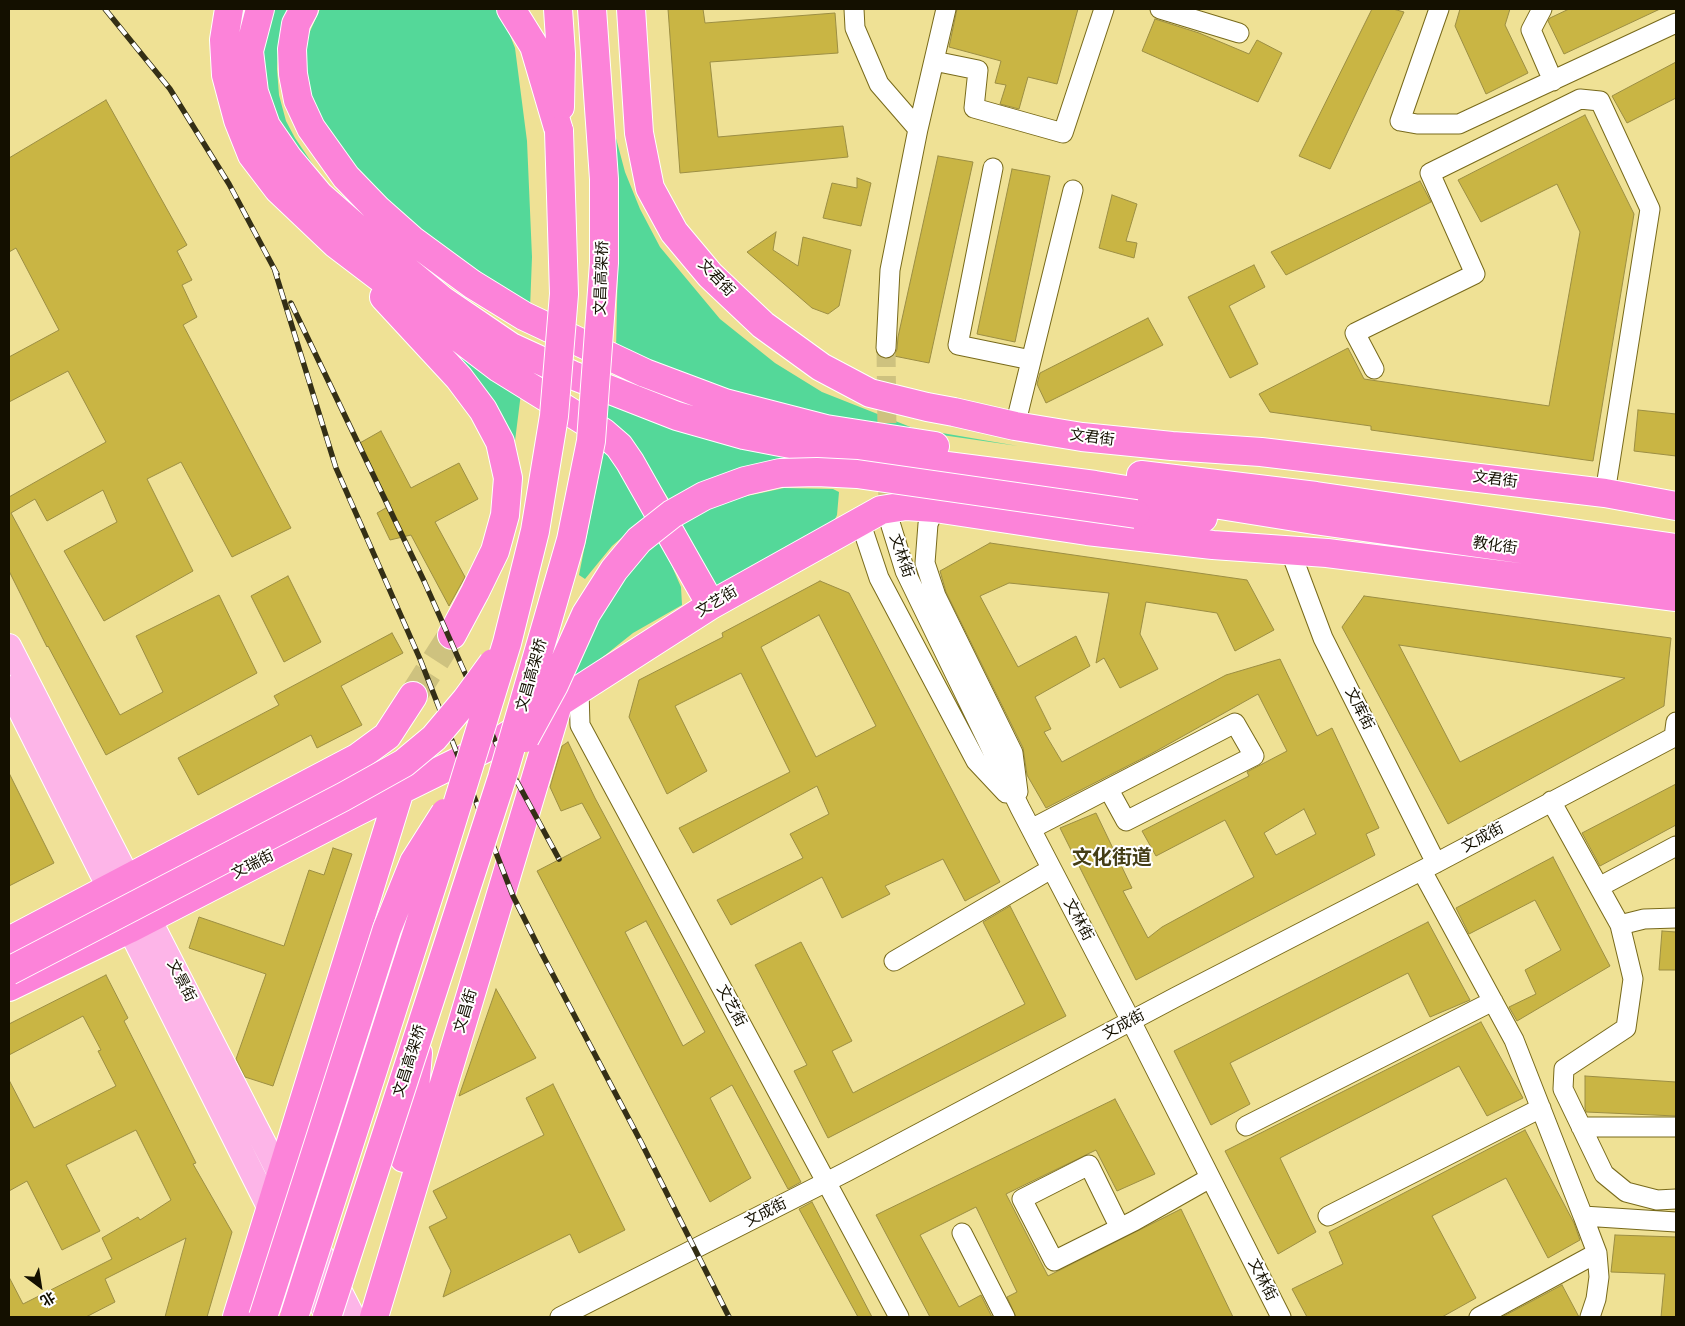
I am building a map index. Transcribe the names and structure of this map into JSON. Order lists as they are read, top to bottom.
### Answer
{
  "streets": {
    "highway": [
      "文昌高架桥",
      "文君街",
      "教化街",
      "文艺街",
      "文瑞街",
      "文昌街"
    ],
    "main road": ["文景街"],
    "street": ["文林街", "文库街", "文成街"]
  },
  "crossings": [
    ["文昌高架桥", "文景街"],
    ["文林街", "文成街"],
    ["文艺街", "文成街"],
    ["文艺街", "文瑞街"],
    ["文艺街", "文昌街"],
    ["文库街", "文成街"],
    ["文瑞街", "文景街"]
  ],
  "districts": ["文化街道"],
  "north": "bottom right"
}
